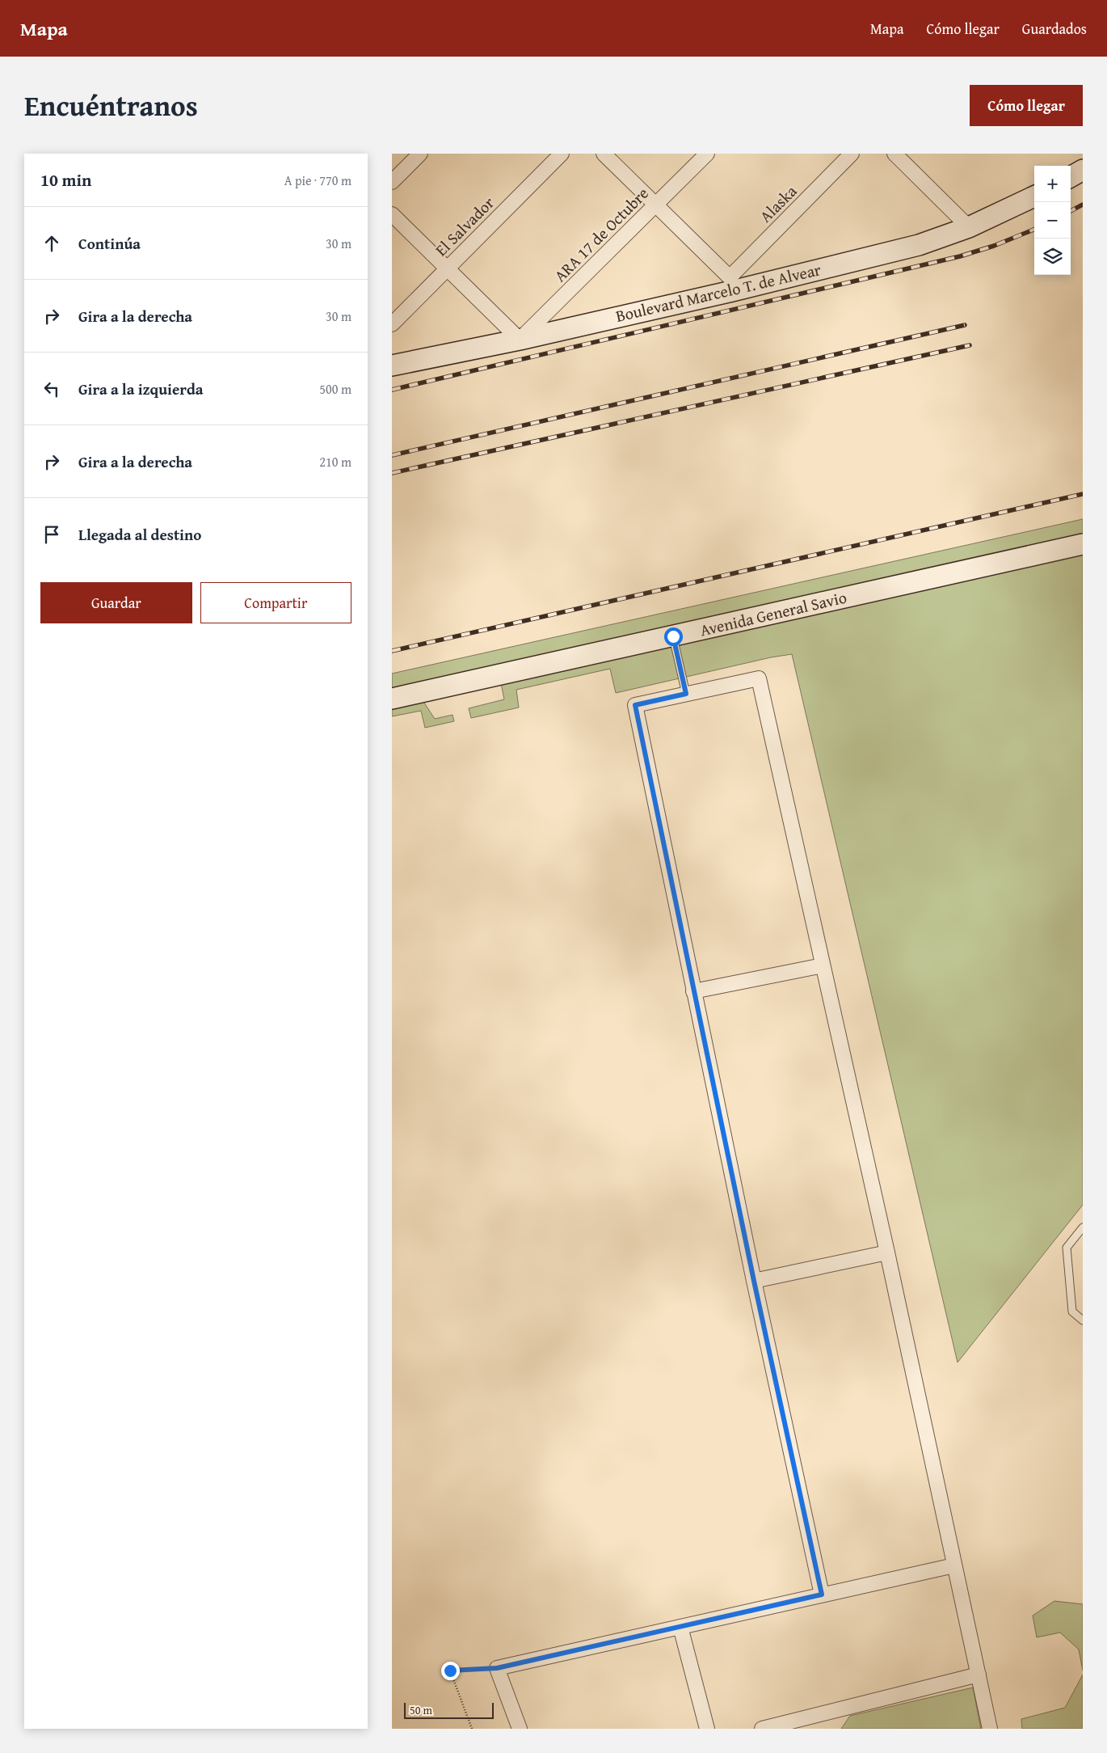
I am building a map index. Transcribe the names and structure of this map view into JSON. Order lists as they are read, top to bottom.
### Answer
{
  "streets": {
    "main road": ["Boulevard Marcelo T. de Alvear", "Avenida General Savio"],
    "street": ["Alaska", "El Salvador", "ARA 17 de Octubre"]
  },
  "crossings": [
    ["Alaska", "Boulevard Marcelo T. de Alvear"],
    ["ARA 17 de Octubre", "Boulevard Marcelo T. de Alvear"]
  ],
  "scale_bar": "50 m",
  "page": {
    "header": "Mapa",
    "nav": ["Mapa", "Cómo llegar", "Guardados"],
    "title": "Encuéntranos",
    "buttons": [
      "Cómo llegar",
      ["Guardar", "Compartir"]
    ],
    "heading": ["10 min", "A pie · 770 m"],
    "map_buttons": ["+", "−"],
    "list": [
      ["Continúa", "30 m"],
      ["Gira a la derecha", "30 m"],
      ["Gira a la izquierda", "500 m"],
      ["Gira a la derecha", "210 m"],
      "Llegada al destino"
    ],
    "scale": "50 m"
  }
}
